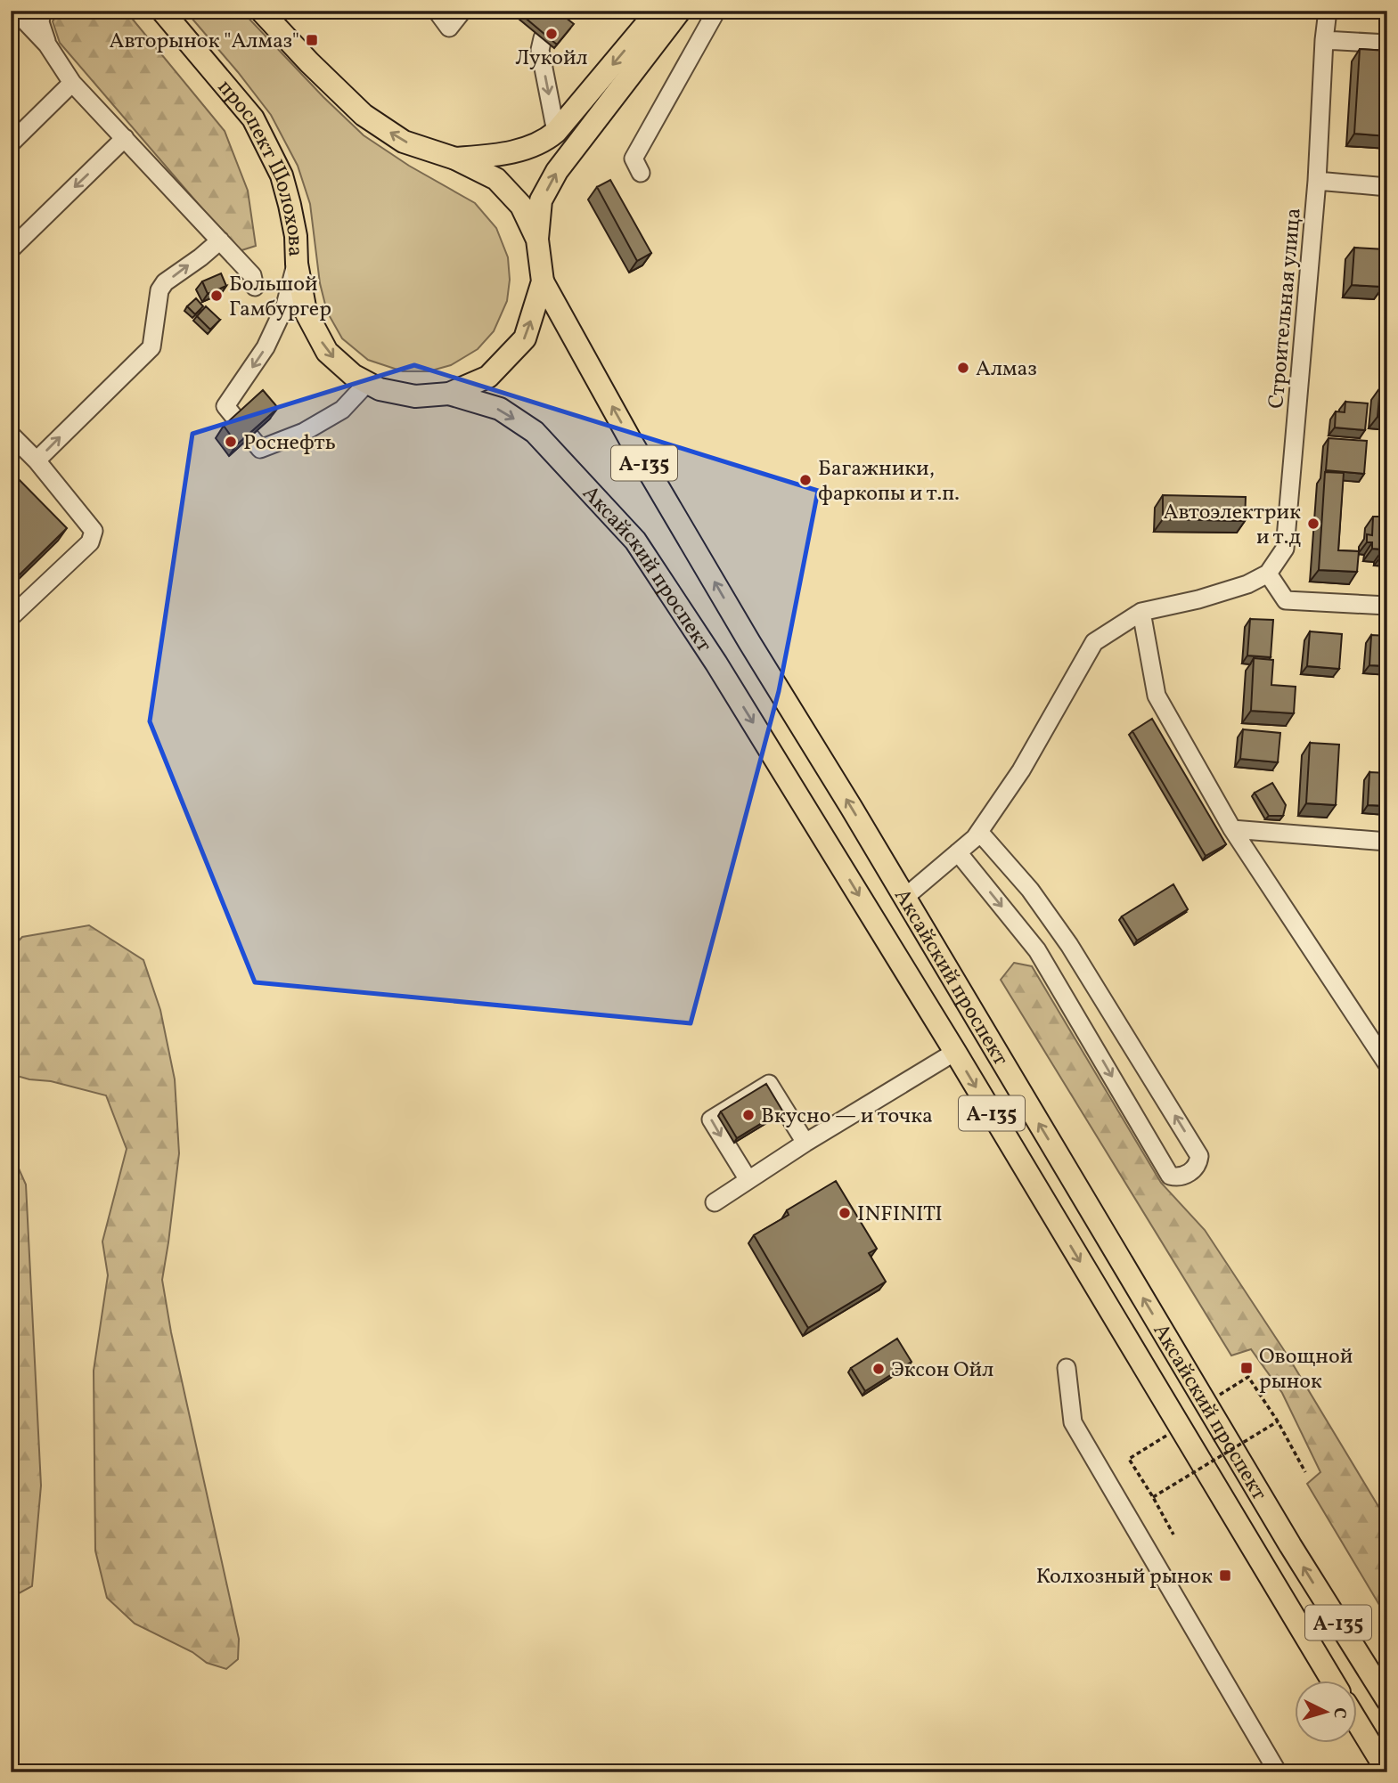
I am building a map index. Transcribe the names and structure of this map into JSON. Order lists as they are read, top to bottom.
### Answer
{
  "streets": {
    "main road": ["проспект Шолохова", "А-135", "Аксайский проспект"],
    "street": ["Строительная улица"]
  },
  "crossings": [
    ["проспект Шолохова", "Аксайский проспект"]
  ],
  "places": {
    "other": [
      "Лукойл",
      "Большой Гамбургер",
      "Алмаз",
      "Роснефть",
      "Багажники, фаркопы и т.п.",
      "Автоэлектрик и т.д",
      "Вкусно — и точка",
      "INFINITI",
      "Эксон Ойл"
    ],
    "transit": ["Авторынок \"Алмаз\"", "Овощной рынок", "Колхозный рынок"]
  },
  "north": "right"
}
